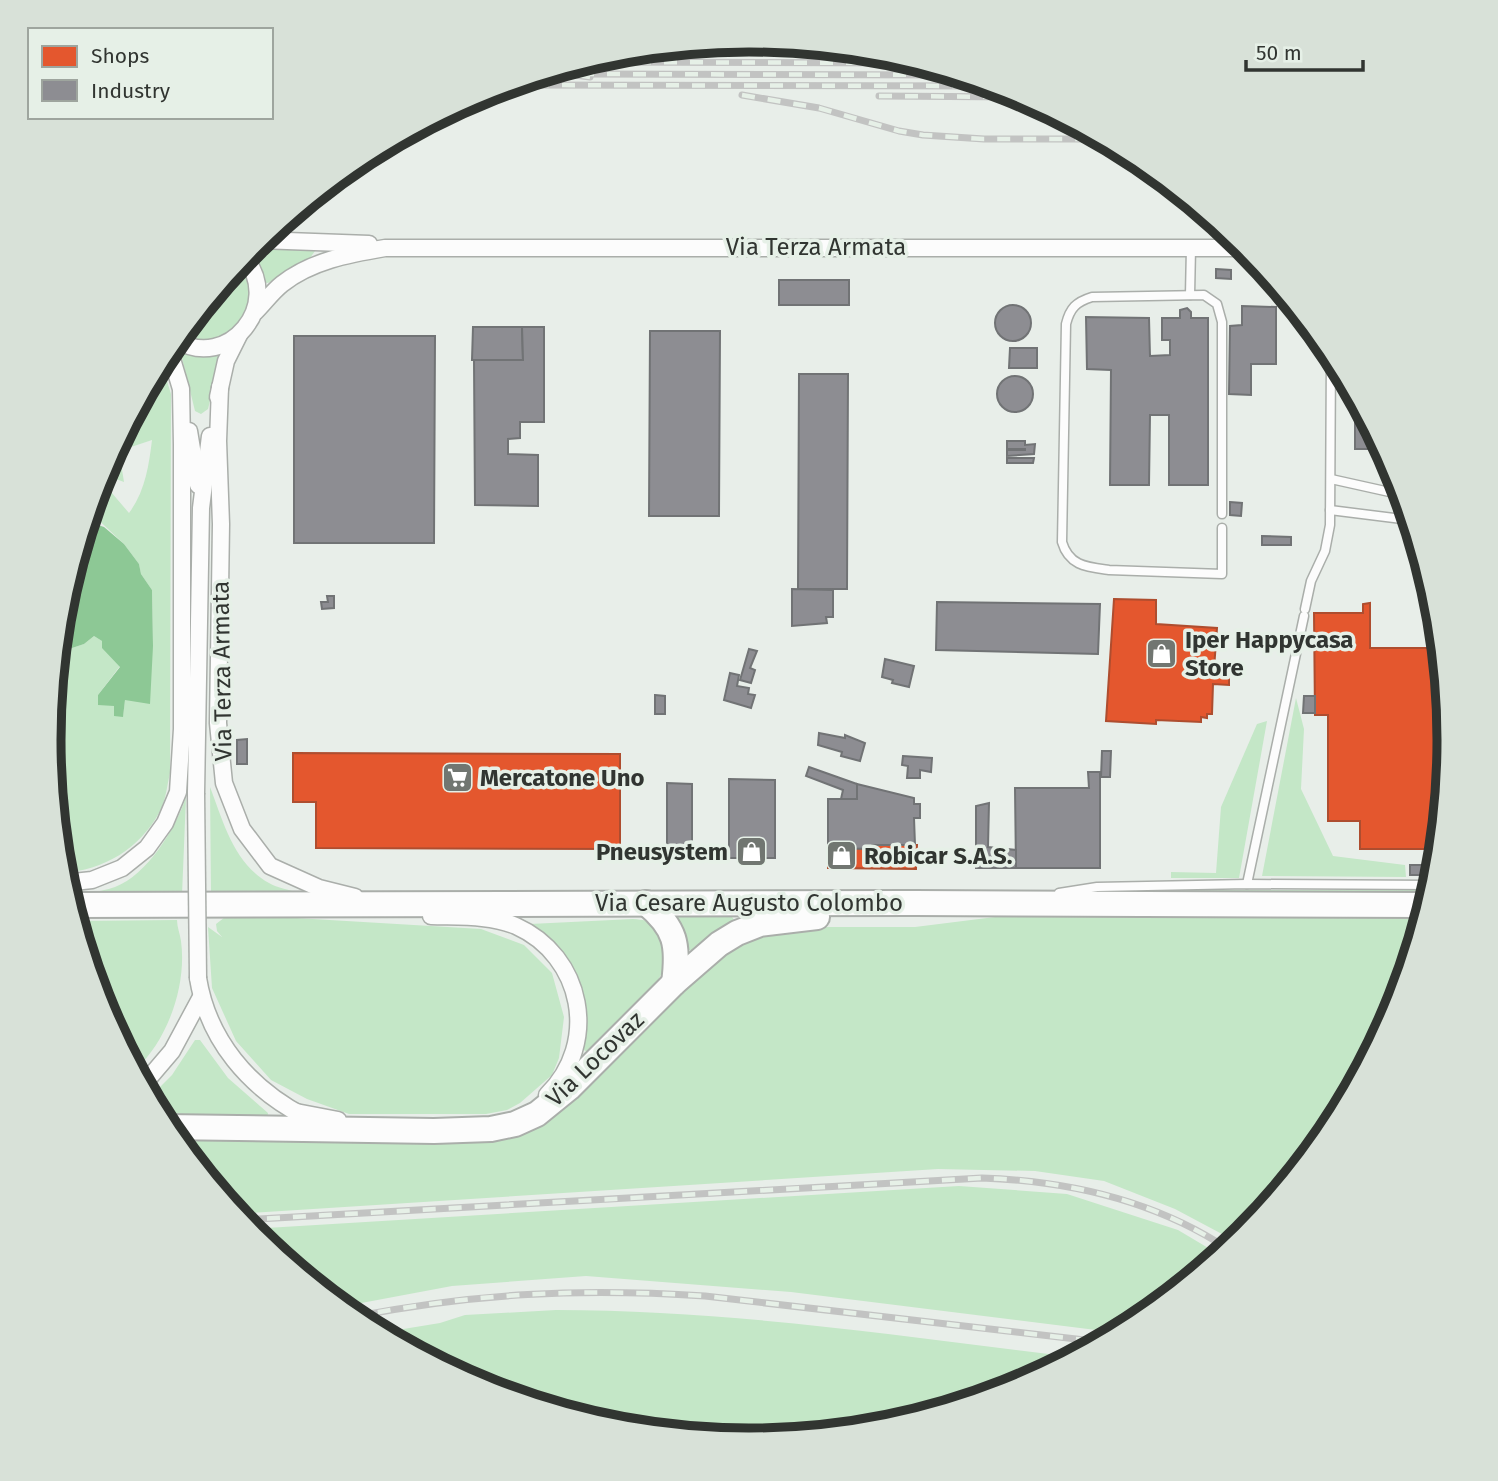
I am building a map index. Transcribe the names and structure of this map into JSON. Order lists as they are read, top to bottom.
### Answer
{
  "streets": {
    "main road": ["Via Cesare Augusto Colombo", "Via Locovaz"],
    "street": ["Via Terza Armata"]
  },
  "crossings": [
    ["Via Terza Armata", "Via Cesare Augusto Colombo"],
    ["Via Terza Armata", "Via Locovaz"],
    ["Via Cesare Augusto Colombo", "Via Locovaz"]
  ],
  "places": {
    "shop": ["Iper Happycasa Store", "Pneusystem", "Robicar S.A.S."],
    "supermarket": ["Mercatone Uno"]
  },
  "legend": ["Shops", "Industry"],
  "scale_bar": "50 m"
}
